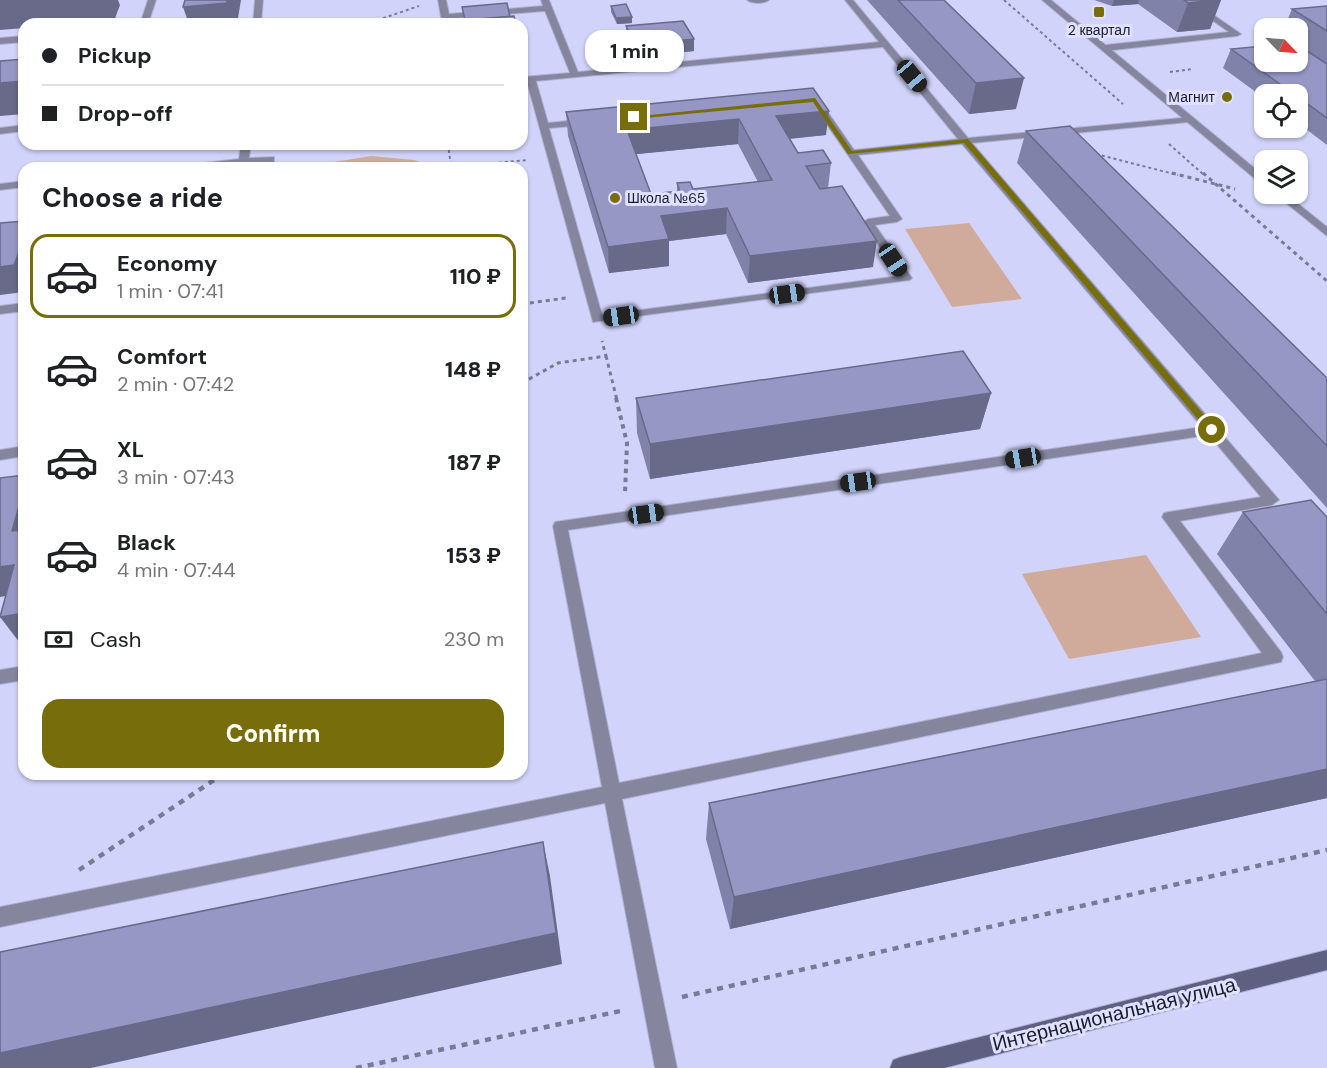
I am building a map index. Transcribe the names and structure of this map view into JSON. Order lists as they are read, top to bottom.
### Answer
{
  "streets": {
    "main road": ["Интернациональная улица"]
  },
  "places": {
    "transit": ["2 квартал"],
    "other": ["Магнит", "Школа №65"]
  },
  "north": "bottom right",
  "page": {
    "banner": ["Pickup", "Drop-off"],
    "bubble": "1 min",
    "heading": "Choose a ride",
    "list": [
      {
        "name": "Economy",
        "note": "1 min · 07:41",
        "value": "110 ₽"
      },
      {
        "name": "Comfort",
        "note": "2 min · 07:42",
        "value": "148 ₽"
      },
      {
        "name": "XL",
        "note": "3 min · 07:43",
        "value": "187 ₽"
      },
      {
        "name": "Black",
        "note": "4 min · 07:44",
        "value": "153 ₽"
      }
    ],
    "pay": ["Cash", "230 m"],
    "buttons": "Confirm"
  }
}
